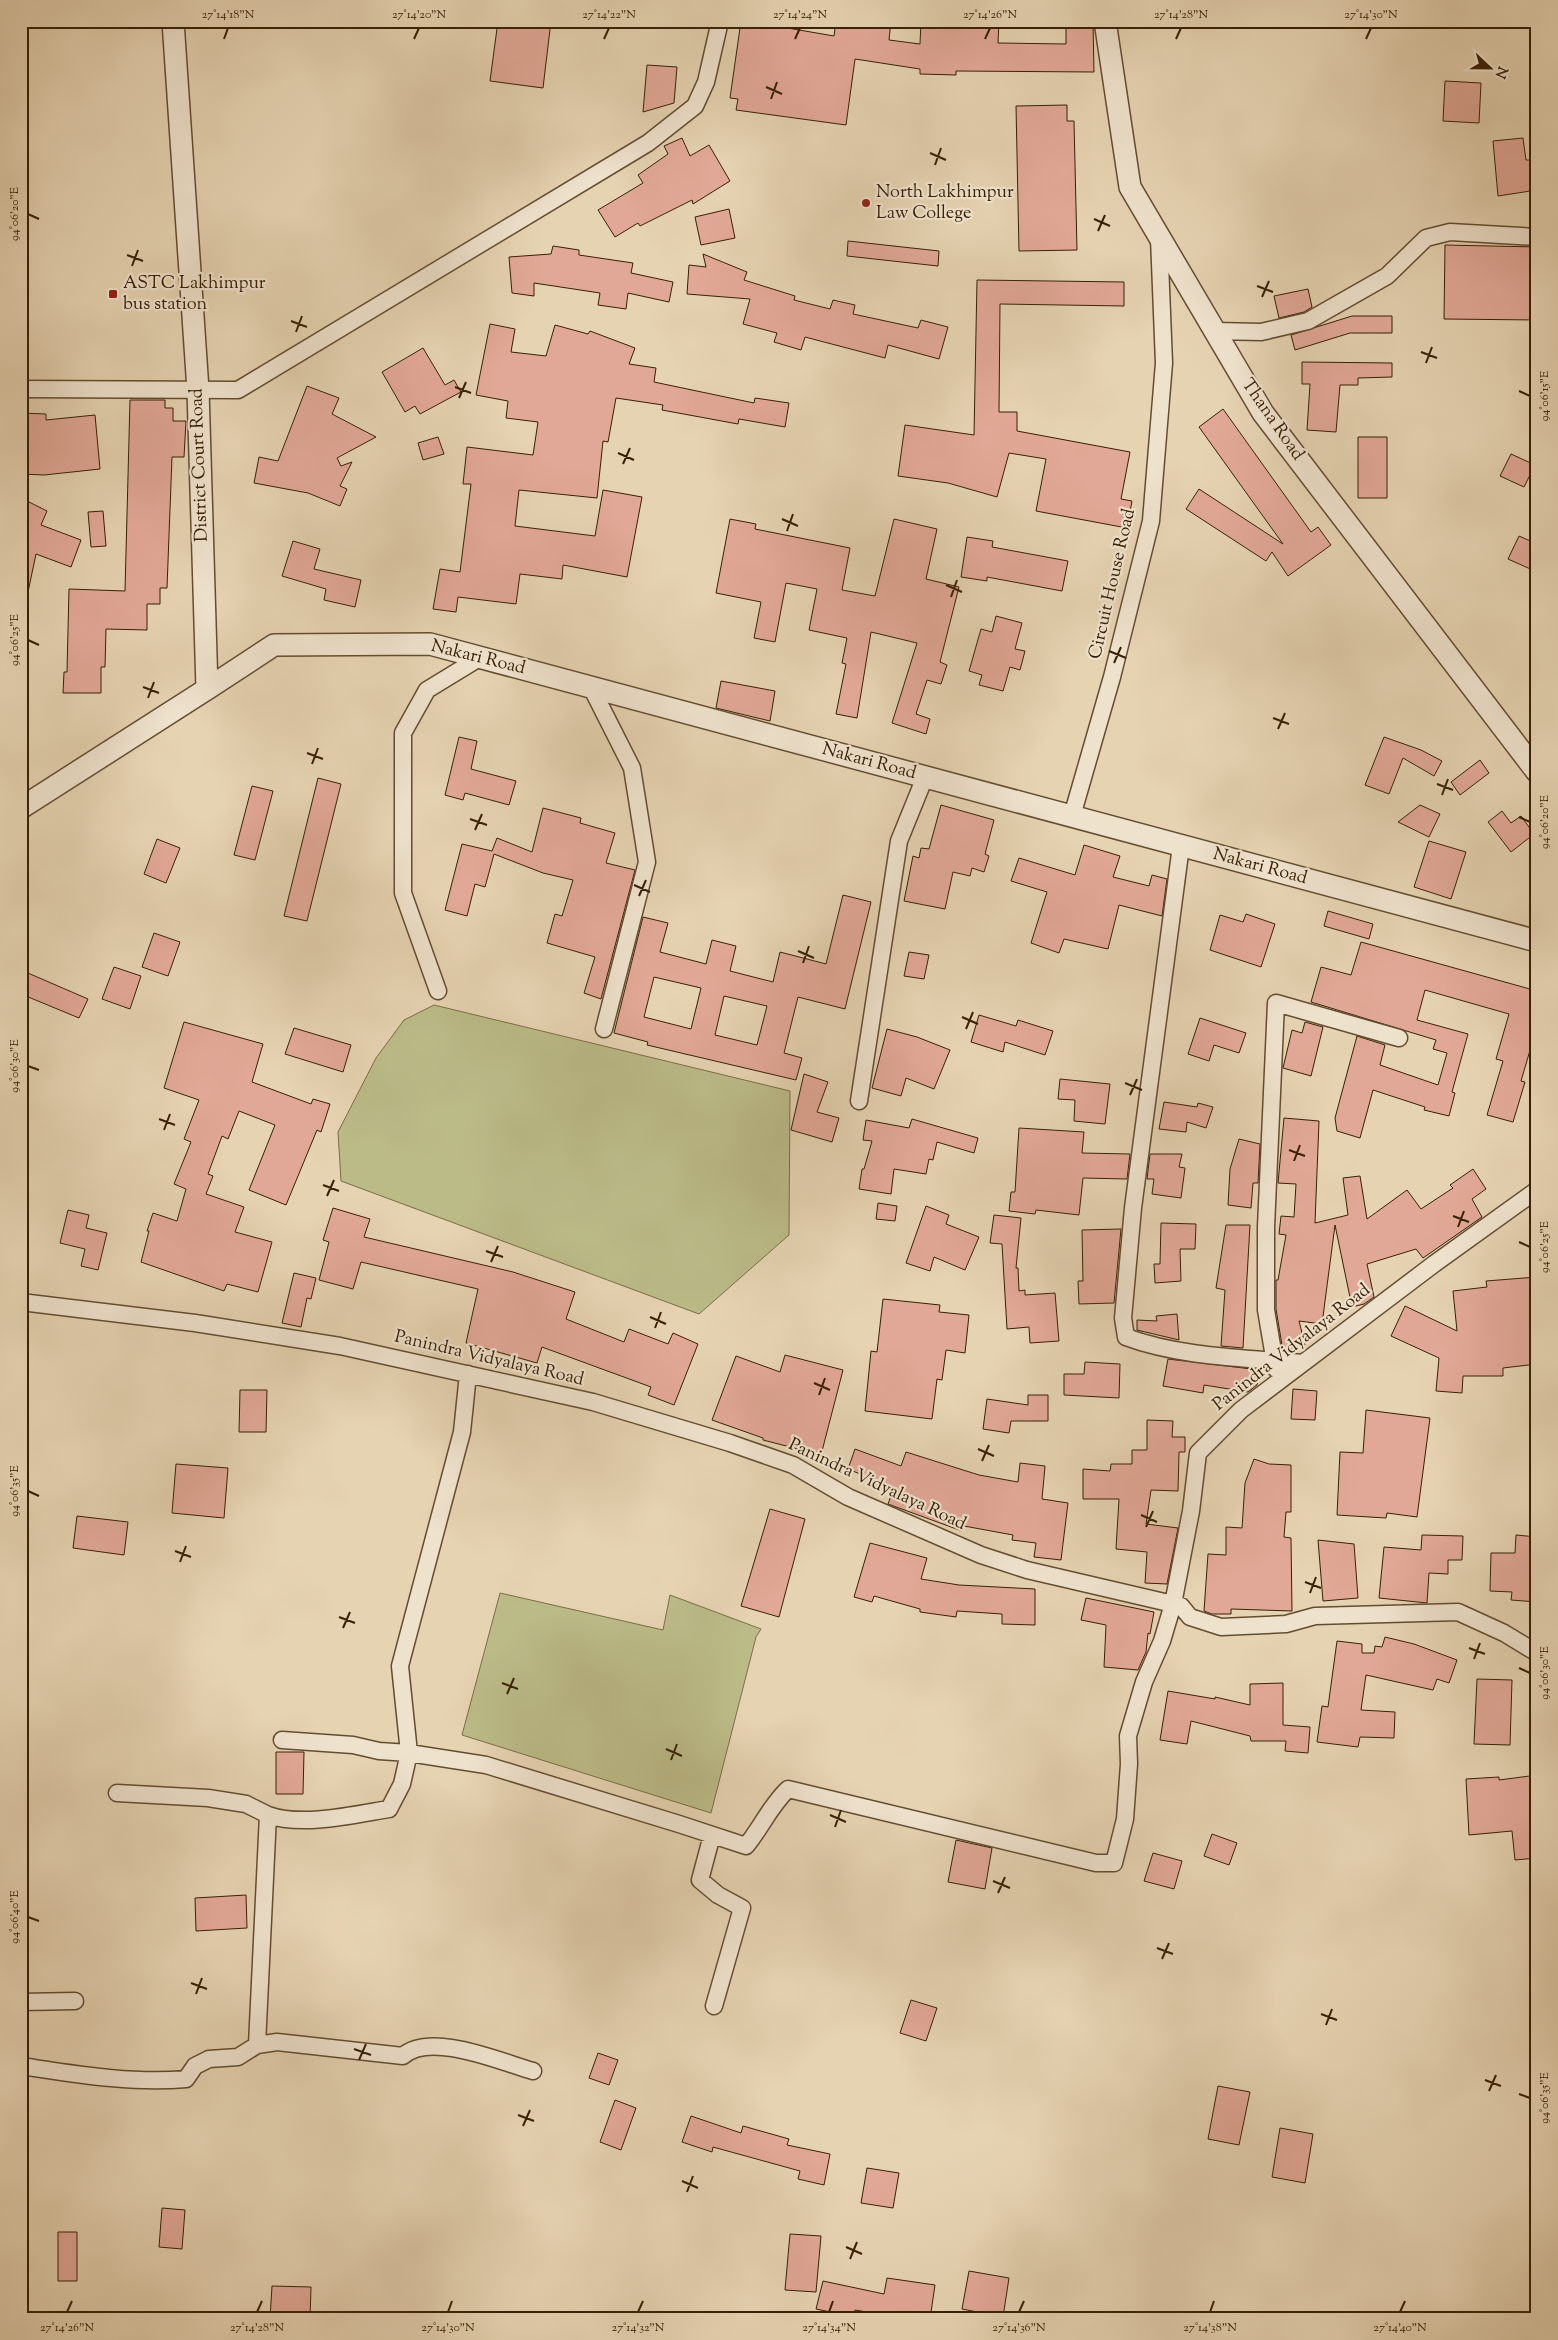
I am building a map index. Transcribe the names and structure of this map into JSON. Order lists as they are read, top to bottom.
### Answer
{
  "streets": {
    "street": [
      "Thana Road",
      "District Court Road",
      "Circuit House Road",
      "Nakari Road",
      "Panindra Vidyalaya Road"
    ]
  },
  "crossings": [
    ["Thana Road", "Circuit House Road"],
    ["District Court Road", "Nakari Road"],
    ["Circuit House Road", "Nakari Road"]
  ],
  "places": {
    "other": ["North Lakhimpur Law College"],
    "transit": ["ASTC Lakhimpur bus station"]
  },
  "north": "right",
  "coordinates": [
    "27°14'18\"N",
    "27°14'20\"N",
    "27°14'22\"N",
    "27°14'24\"N",
    "27°14'26\"N",
    "27°14'28\"N",
    "27°14'30\"N",
    "94°06'20\"E",
    "94°06'15\"E",
    "94°06'25\"E",
    "94°06'30\"E",
    "94°06'35\"E",
    "94°06'40\"E",
    "27°14'32\"N",
    "27°14'34\"N",
    "27°14'36\"N",
    "27°14'38\"N",
    "27°14'40\"N"
  ]
}
